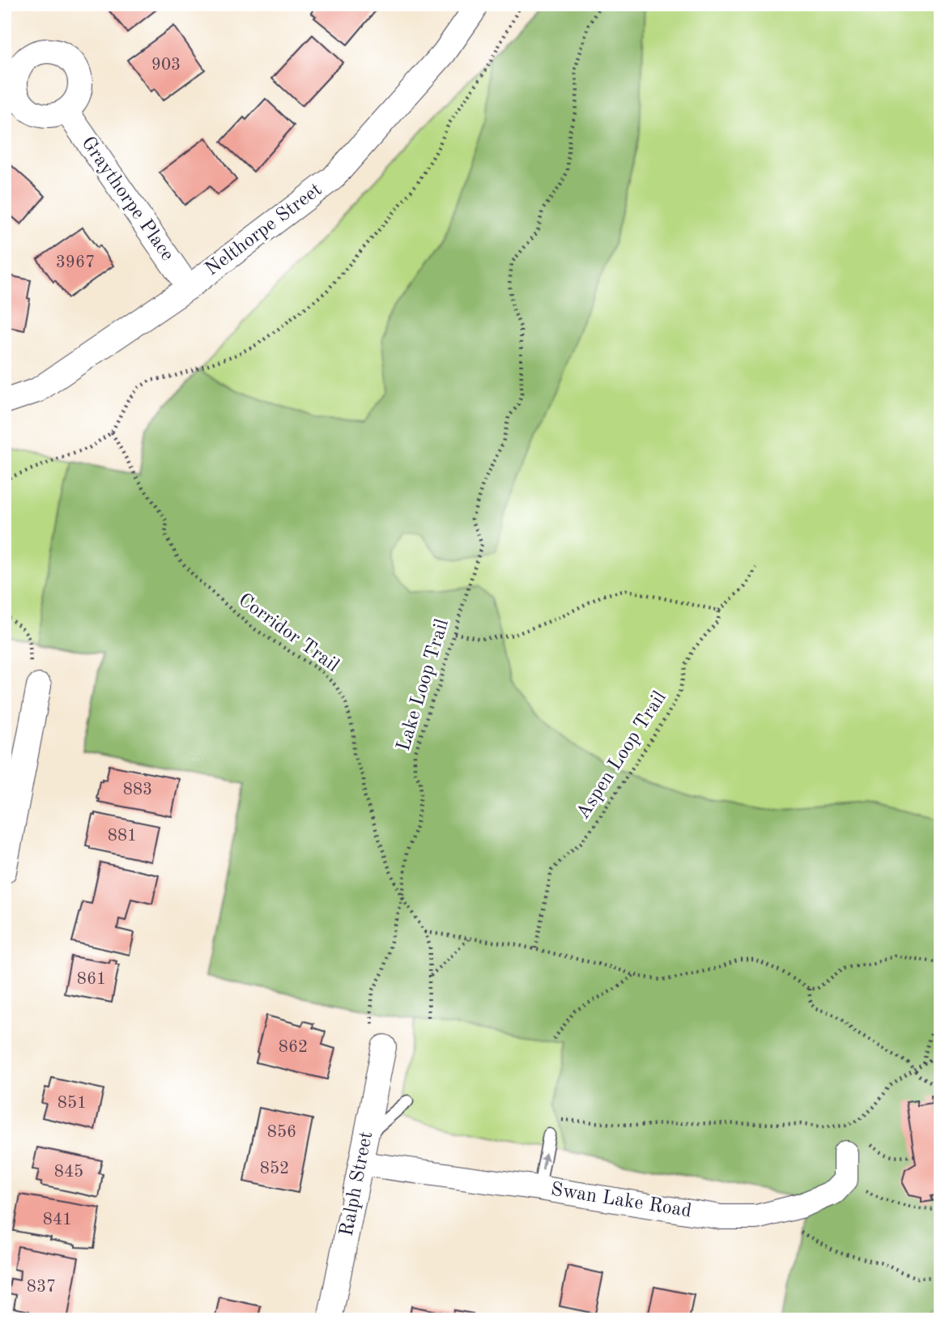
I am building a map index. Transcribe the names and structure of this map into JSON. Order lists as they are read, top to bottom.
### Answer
{
  "streets": {
    "street": [
      "Graythorpe Place",
      "Nelthorpe Street",
      "Ralph Street",
      "Swan Lake Road"
    ],
    "path": ["Corridor Trail", "Lake Loop Trail", "Aspen Loop Trail"]
  },
  "crossings": [
    ["Graythorpe Place", "Nelthorpe Street"],
    ["Corridor Trail", "Lake Loop Trail"],
    ["Lake Loop Trail", "Ralph Street"],
    ["Ralph Street", "Swan Lake Road"]
  ],
  "house_numbers": [
    "903",
    "3967",
    "883",
    "881",
    "861",
    "862",
    "851",
    "856",
    "852",
    "845",
    "841",
    "837"
  ]
}
